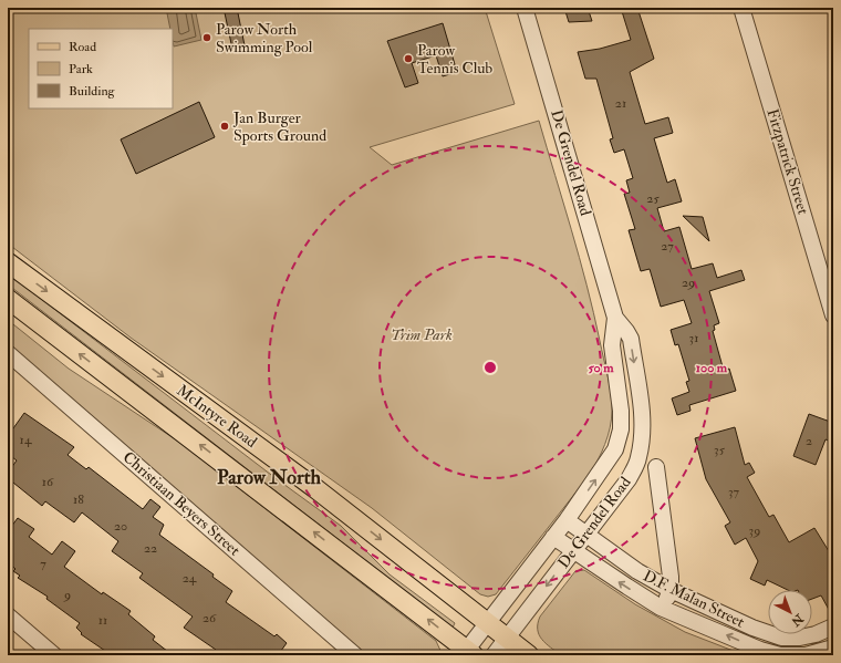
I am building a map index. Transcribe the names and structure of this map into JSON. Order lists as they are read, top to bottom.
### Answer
{
  "streets": {
    "main road": ["McIntyre Road"],
    "street": [
      "Fitzpatrick Street",
      "De Grendel Road",
      "Christiaan Beyers Street",
      "D.F. Malan Street"
    ]
  },
  "crossings": [
    ["De Grendel Road", "McIntyre Road"],
    ["De Grendel Road", "D.F. Malan Street"]
  ],
  "districts": ["Parow North"],
  "parks": ["Trim Park"],
  "places": ["Parow North Swimming Pool", "Parow Tennis Club", "Jan Burger Sports Ground"],
  "house_numbers": [
    "21",
    "25",
    "27",
    "29",
    "31",
    "14",
    "2",
    "35",
    "16",
    "37",
    "18",
    "20",
    "39",
    "22",
    "7",
    "24",
    "9",
    "26",
    "11"
  ],
  "legend": ["Road", "Park", "Building"],
  "north": "bottom right",
  "rings": ["50 m", "100 m"]
}
